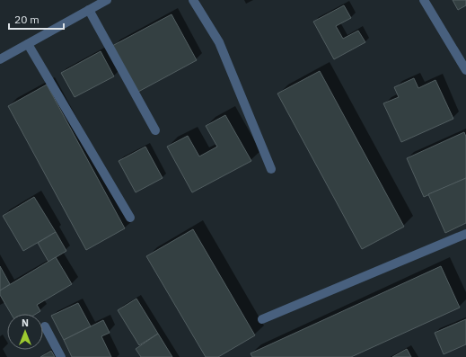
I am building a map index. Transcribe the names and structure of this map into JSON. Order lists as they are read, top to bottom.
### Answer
{
  "scale_bar": "20 m",
  "north": "top"
}
